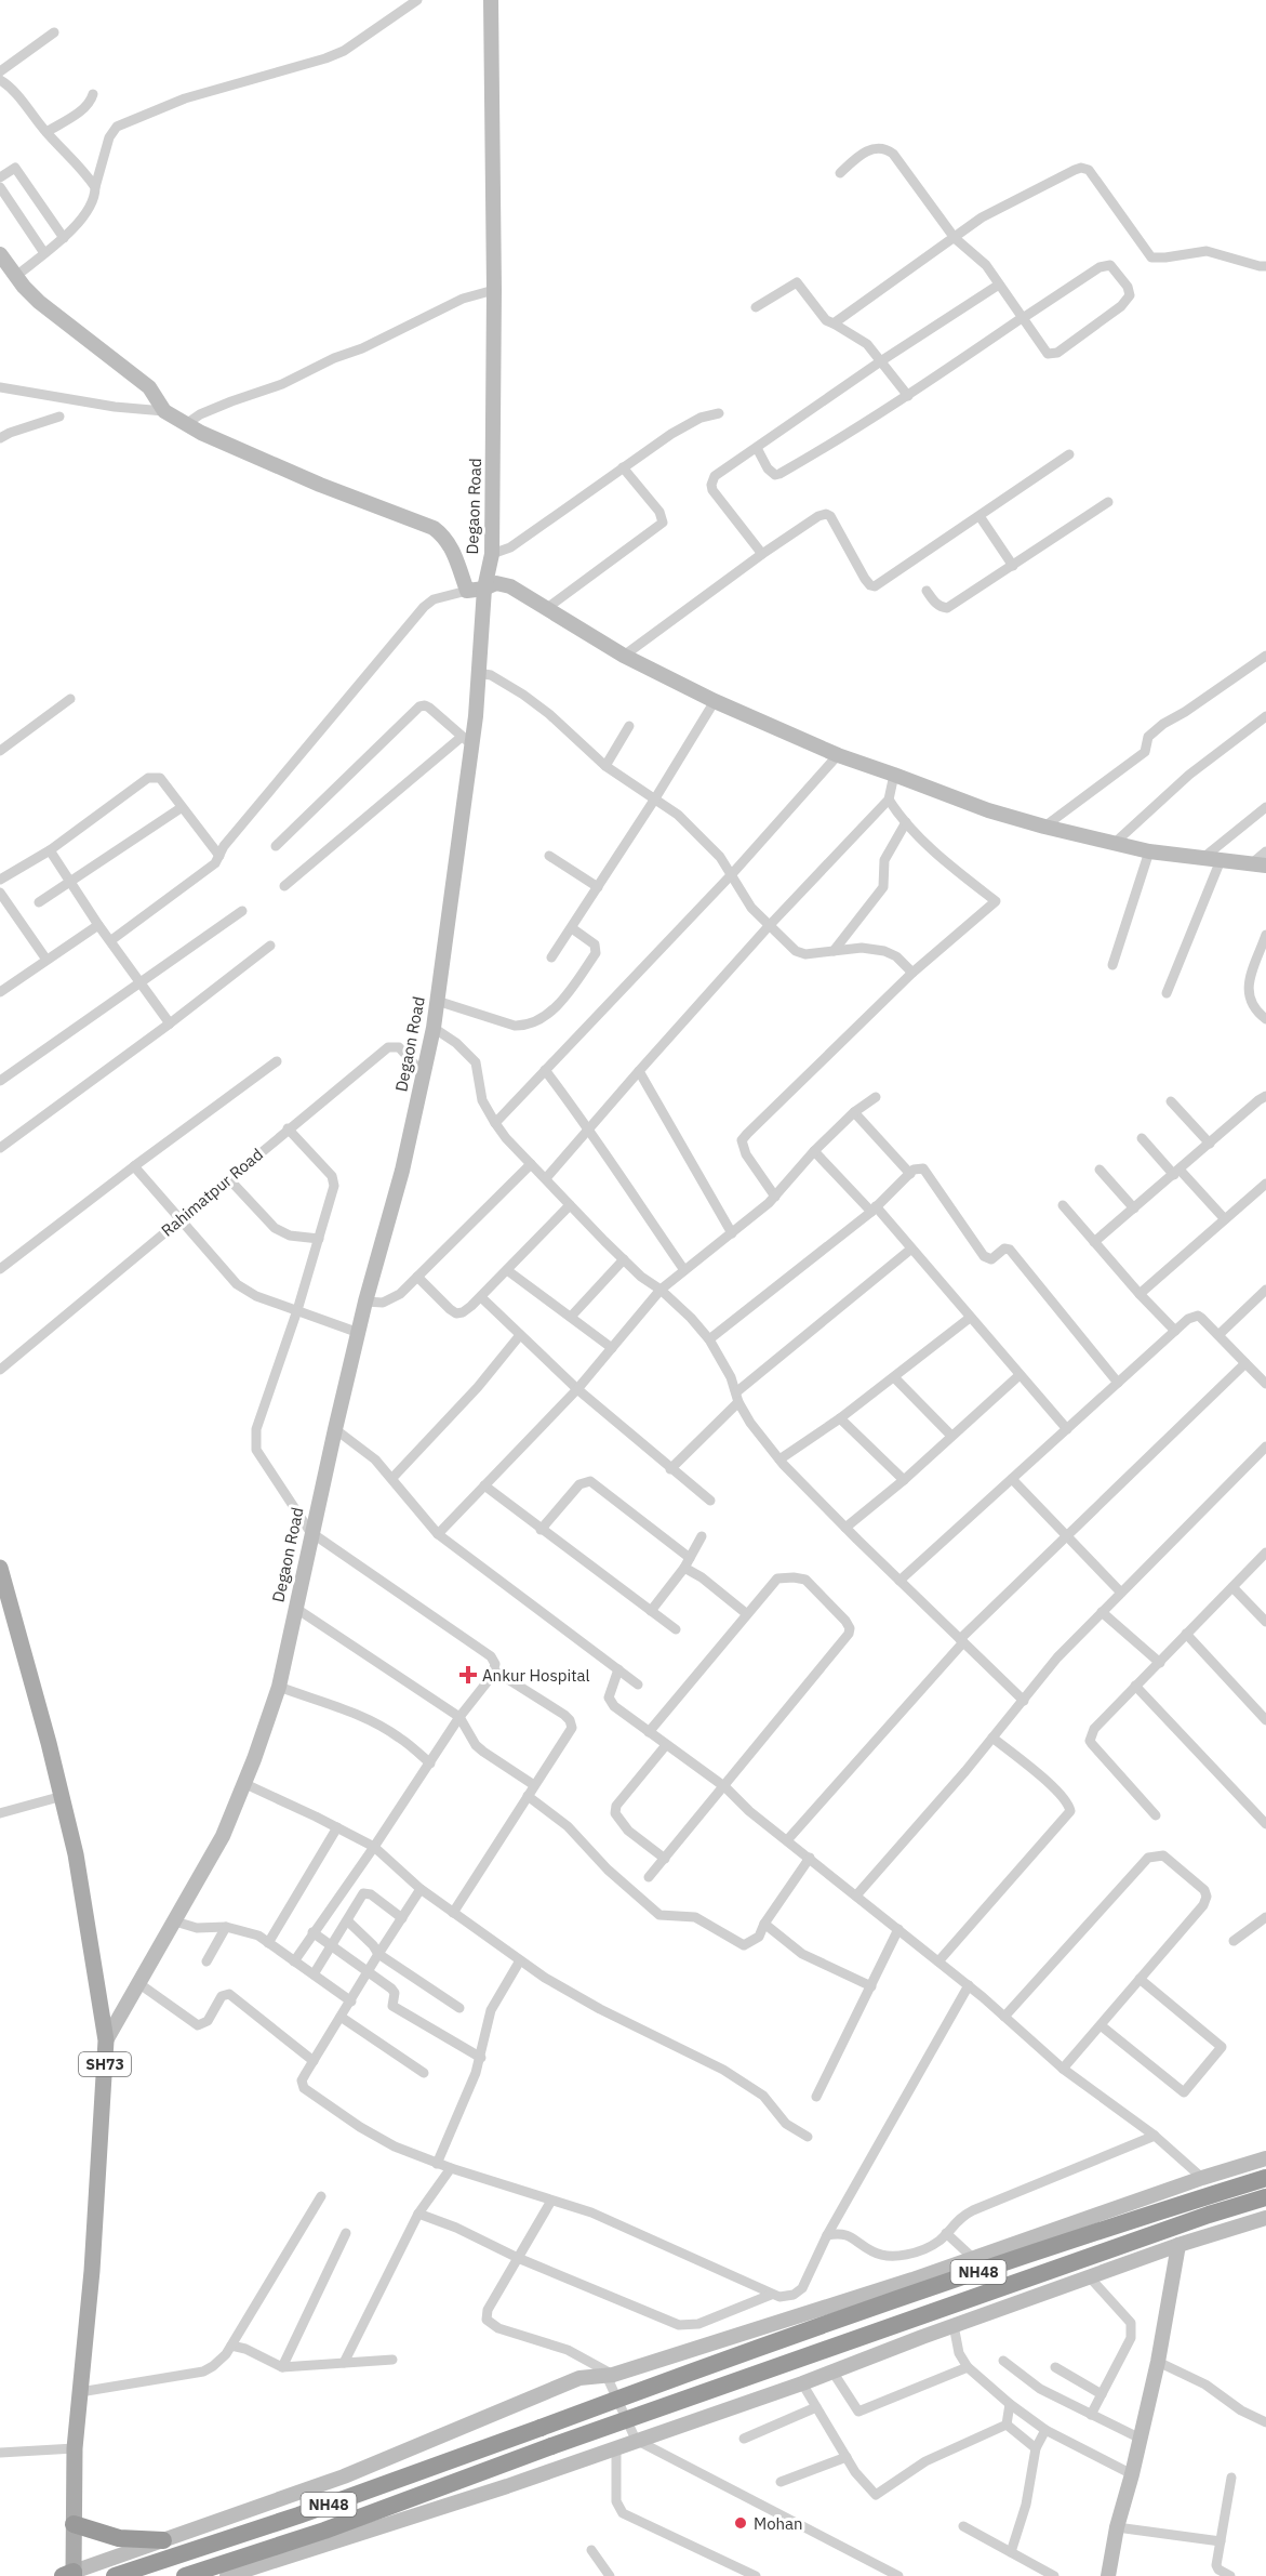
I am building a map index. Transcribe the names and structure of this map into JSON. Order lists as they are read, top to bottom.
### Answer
{
  "streets": {
    "highway": ["NH48"],
    "main road": ["SH73"],
    "street": ["Degaon Road", "Rahimatpur Road"]
  },
  "crossings": [
    ["Degaon Road", "Rahimatpur Road"],
    ["Degaon Road", "SH73"]
  ],
  "places": {
    "health": ["Ankur Hospital"],
    "other": ["Mohan"]
  }
}
